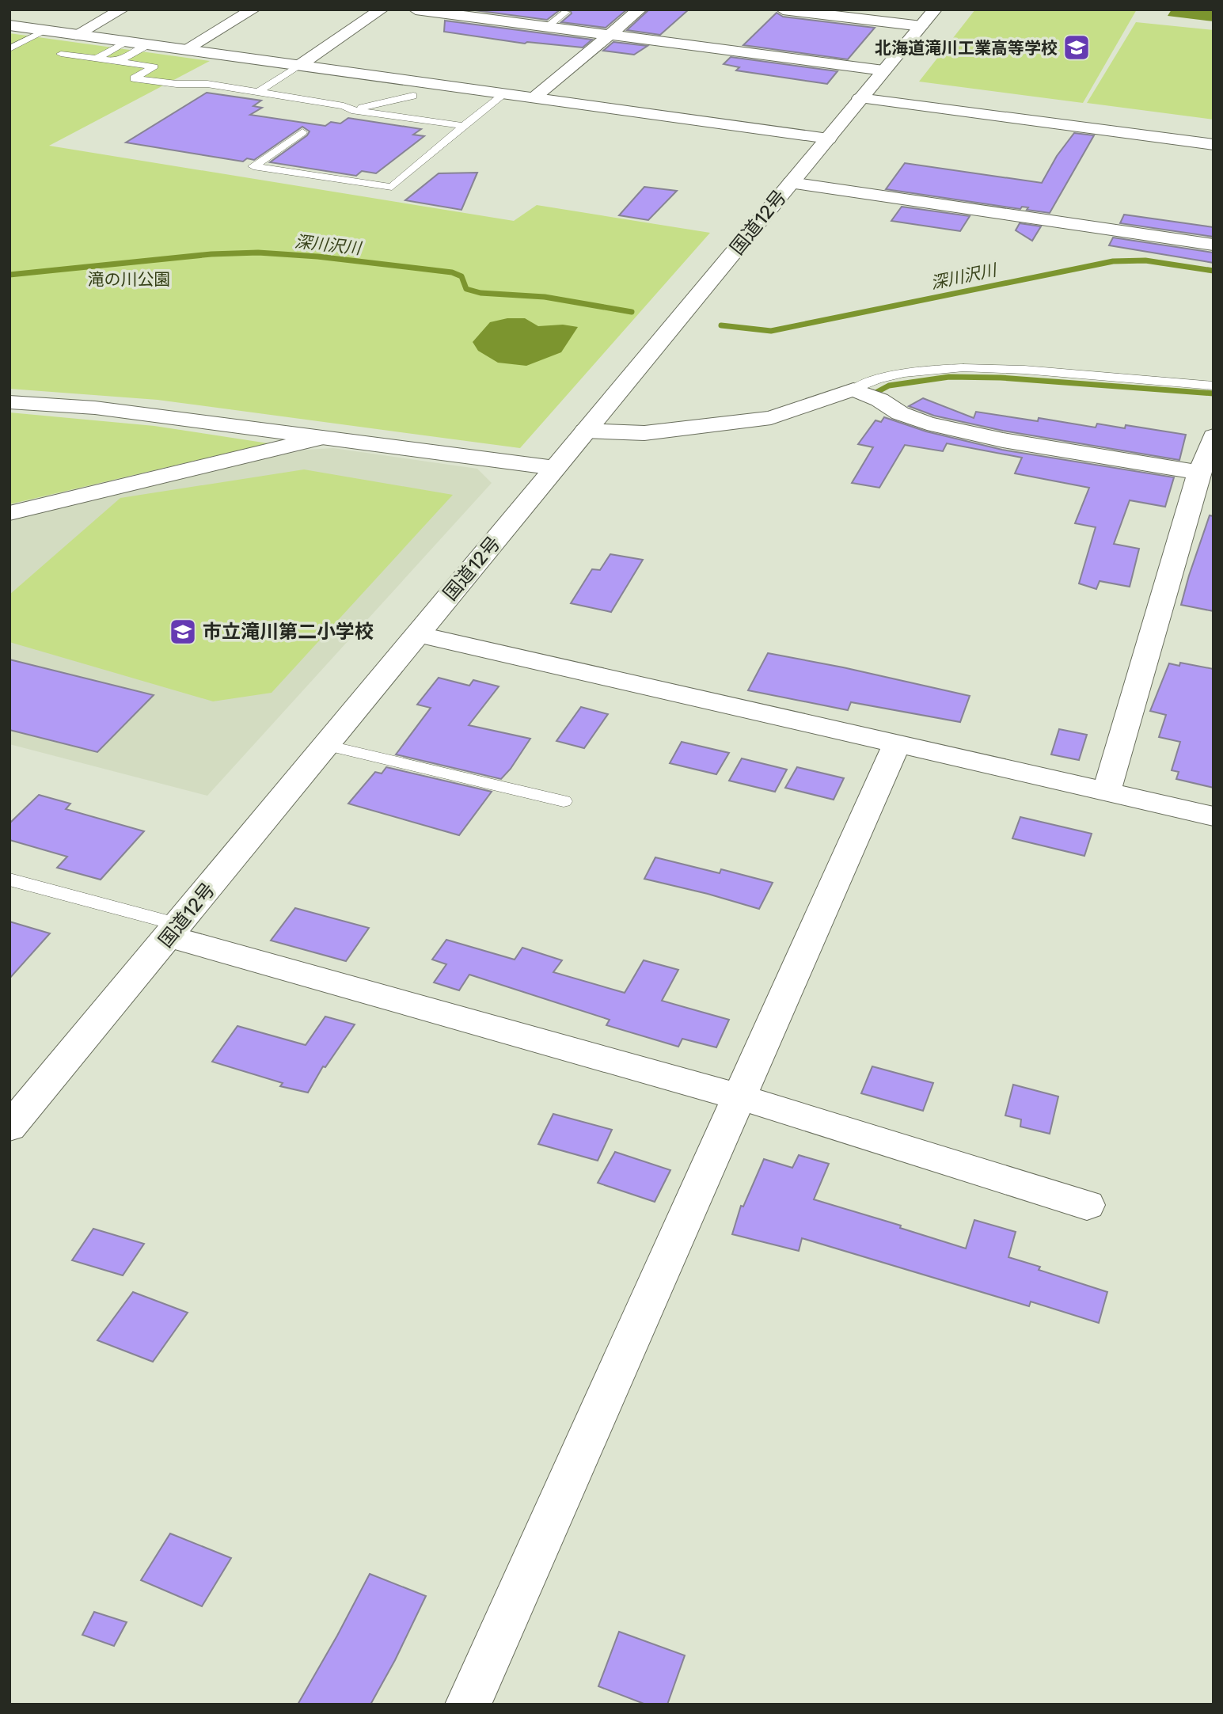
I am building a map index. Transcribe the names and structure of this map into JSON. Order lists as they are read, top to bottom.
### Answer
{
  "streets": {
    "main road": ["国道12号"]
  },
  "water": ["深川沢川"],
  "parks": ["滝の川公園"],
  "places": {
    "school or university": ["北海道滝川工業高等学校", "市立滝川第二小学校"]
  }
}
